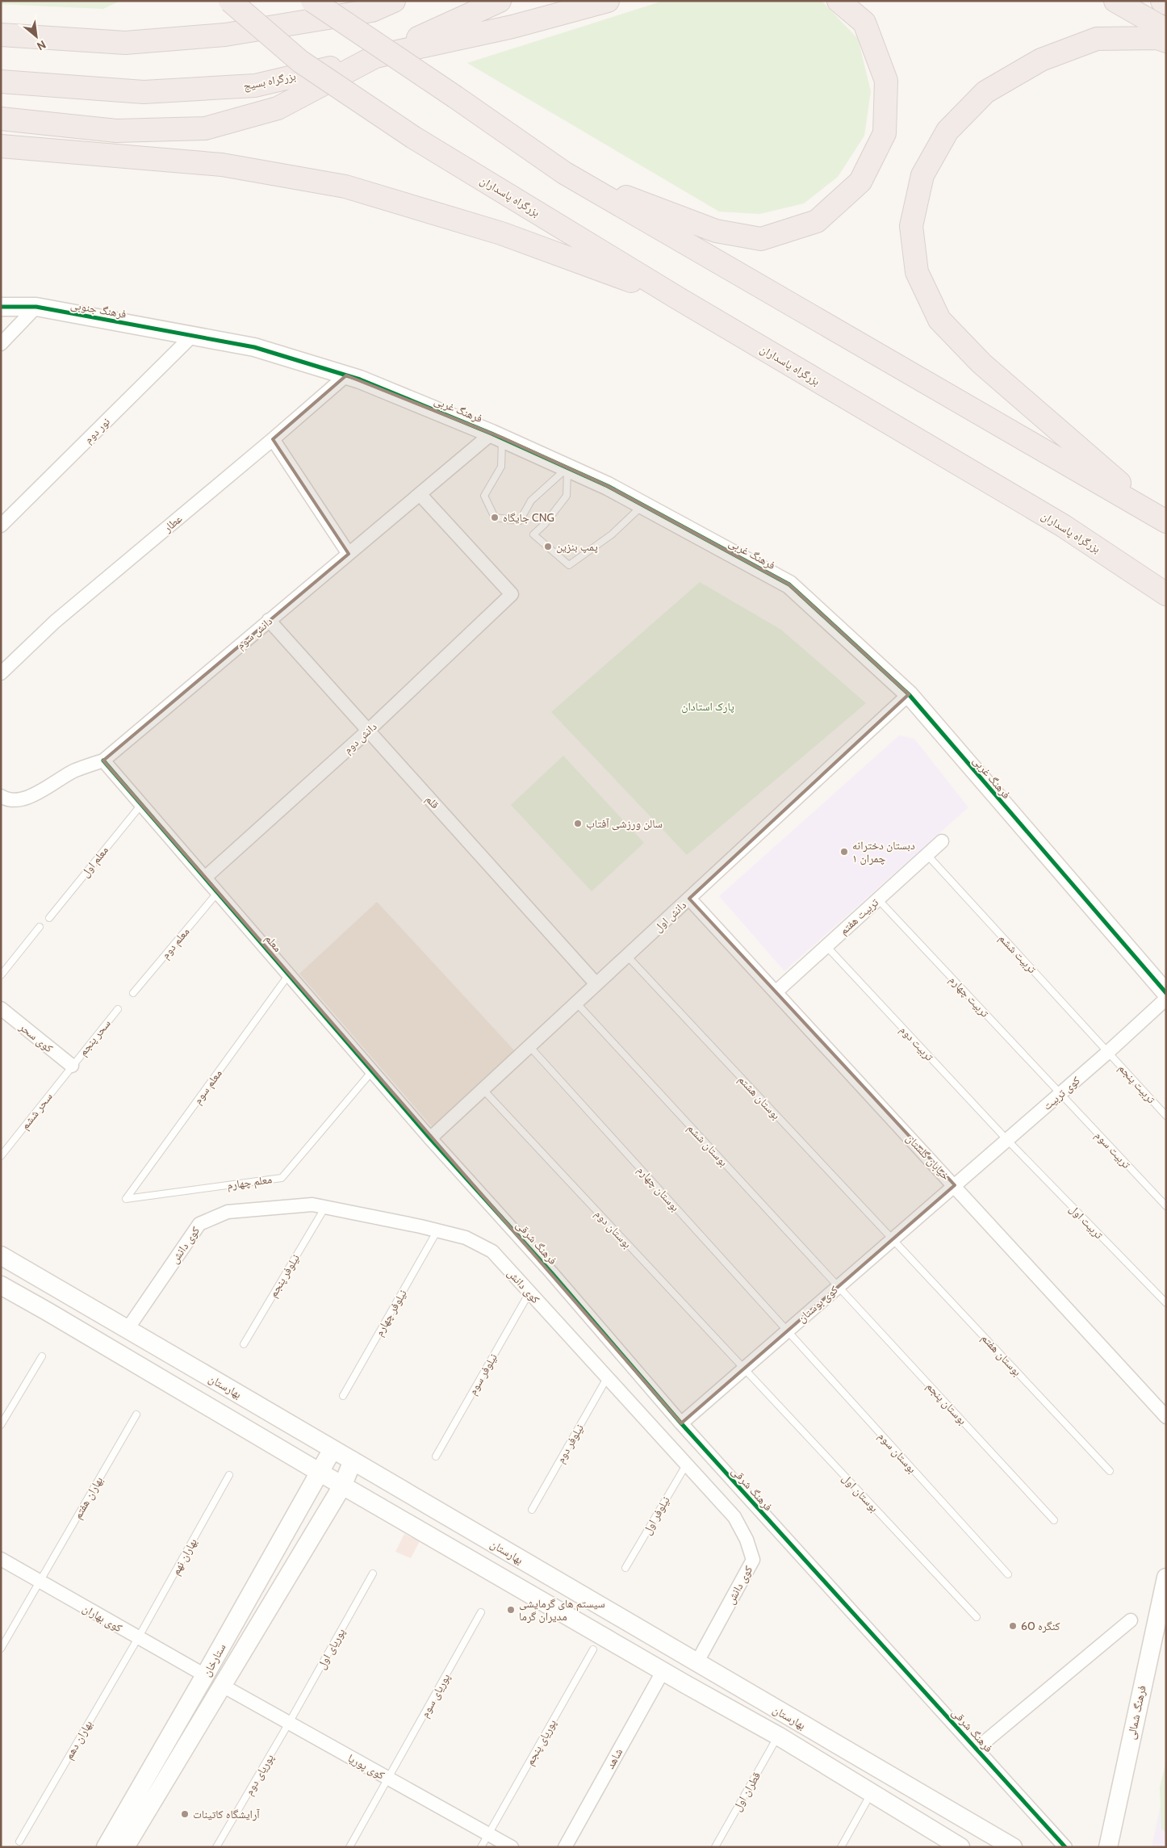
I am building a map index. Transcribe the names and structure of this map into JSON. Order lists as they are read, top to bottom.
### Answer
{
  "streets": {
    "highway": ["بزرگراه بسیج", "بزرگراه پاسداران"],
    "street": [
      "فرهنگ جنوبی",
      "فرهنگ غربی",
      "نور دوم",
      "عطار",
      "دانش سوم",
      "دانش دوم",
      "قلم",
      "دانش اول",
      "تربیت هفتم",
      "معلم",
      "کوی سحر",
      "کوی تربیت",
      "خیابان گلستان",
      "فرهنگ شرقی",
      "کوی دانش",
      "کوی بوستان",
      "بهارستان",
      "کوی بهاران",
      "ستارخان",
      "فرهنگ شمالی",
      "شاهد",
      "کوی پوریا"
    ],
    "lane": [
      "معلم اول",
      "معلم دوم",
      "تربیت ششم",
      "تربیت چهارم",
      "سحر پنجم",
      "تربیت دوم",
      "تربیت پنجم",
      "معلم سوم",
      "بوستان هشتم",
      "سحر ششم",
      "بوستان ششم",
      "تربیت سوم",
      "معلم چهارم",
      "بوستان چهارم",
      "تربیت اول",
      "بوستان دوم",
      "نیلوفر پنجم",
      "نیلوفر چهارم",
      "بوستان هفتم",
      "نیلوفر سوم",
      "بوستان پنجم",
      "نیلوفر دوم",
      "بوستان سوم",
      "بوستان اول",
      "بهاران هفتم",
      "نیلوفر اول",
      "بهاران نهم",
      "پوریای اول",
      "پوریای سوم",
      "بهاران دهم",
      "پوریای پنجم",
      "پوریای دوم",
      "قطران اول"
    ]
  },
  "crossings": [
    ["فرهنگ جنوبی", "فرهنگ غربی"],
    ["فرهنگ جنوبی", "نور دوم"],
    ["فرهنگ غربی", "نور دوم"],
    ["فرهنگ غربی", "عطار"],
    ["فرهنگ غربی", "دانش سوم"],
    ["فرهنگ غربی", "دانش اول"],
    ["دانش سوم", "دانش دوم"],
    ["دانش سوم", "قلم"],
    ["دانش سوم", "معلم"],
    ["دانش دوم", "قلم"],
    ["دانش دوم", "معلم"],
    ["قلم", "دانش اول"],
    ["معلم اول", "معلم"],
    ["دانش اول", "معلم"],
    ["دانش اول", "بوستان هشتم"],
    ["دانش اول", "بوستان ششم"],
    ["دانش اول", "خیابان گلستان"],
    ["دانش اول", "بوستان چهارم"],
    ["دانش اول", "بوستان دوم"],
    ["دانش اول", "فرهنگ شرقی"],
    ["تربیت هفتم", "تربیت ششم"],
    ["تربیت هفتم", "تربیت چهارم"],
    ["تربیت هفتم", "تربیت دوم"],
    ["تربیت هفتم", "خیابان گلستان"],
    ["معلم دوم", "معلم"],
    ["معلم", "معلم سوم"],
    ["معلم", "معلم چهارم"],
    ["معلم", "فرهنگ شرقی"],
    ["تربیت ششم", "تربیت پنجم"],
    ["تربیت ششم", "کوی تربیت"],
    ["تربیت چهارم", "کوی تربیت"],
    ["تربیت چهارم", "تربیت سوم"],
    ["کوی سحر", "سحر پنجم"],
    ["کوی سحر", "سحر ششم"],
    ["سحر پنجم", "سحر ششم"],
    ["تربیت دوم", "کوی تربیت"],
    ["تربیت دوم", "تربیت اول"],
    ["تربیت پنجم", "کوی تربیت"],
    ["معلم سوم", "معلم چهارم"],
    ["کوی تربیت", "تربیت سوم"],
    ["کوی تربیت", "خیابان گلستان"],
    ["کوی تربیت", "تربیت اول"],
    ["کوی تربیت", "کوی بوستان"],
    ["بوستان هشتم", "کوی بوستان"],
    ["بوستان هشتم", "بوستان هفتم"],
    ["بوستان ششم", "کوی بوستان"],
    ["بوستان ششم", "بوستان پنجم"],
    ["خیابان گلستان", "کوی بوستان"],
    ["بوستان چهارم", "کوی بوستان"],
    ["بوستان چهارم", "بوستان سوم"],
    ["بوستان دوم", "کوی بوستان"],
    ["بوستان دوم", "بوستان اول"],
    ["فرهنگ شرقی", "کوی بوستان"],
    ["کوی دانش", "نیلوفر پنجم"],
    ["کوی دانش", "نیلوفر چهارم"],
    ["کوی دانش", "نیلوفر سوم"],
    ["کوی دانش", "بهارستان"],
    ["کوی دانش", "نیلوفر دوم"],
    ["کوی دانش", "نیلوفر اول"],
    ["کوی بوستان", "بوستان هفتم"],
    ["کوی بوستان", "بوستان پنجم"],
    ["کوی بوستان", "بوستان سوم"],
    ["کوی بوستان", "بوستان اول"],
    ["بهارستان", "ستارخان"],
    ["بهارستان", "شاهد"],
    ["بهارستان", "قطران اول"],
    ["بهاران هفتم", "کوی بهاران"],
    ["بهاران نهم", "کوی بهاران"],
    ["بهاران نهم", "بهاران دهم"],
    ["کوی بهاران", "ستارخان"],
    ["کوی بهاران", "بهاران دهم"],
    ["پوریای اول", "کوی پوریا"],
    ["پوریای اول", "پوریای دوم"],
    ["ستارخان", "کوی پوریا"],
    ["پوریای سوم", "کوی پوریا"],
    ["پوریای پنجم", "کوی پوریا"],
    ["کوی پوریا", "پوریای دوم"]
  ],
  "parks": ["پارک استادان"],
  "places": [
    "جایگاه CNG",
    "پمپ بنزین",
    "سالن ورزشی آفتاب",
    "دبستان دخترانه چمران ۱",
    "سیستم های گرمایشی مدیران گرما",
    "کنگره 60",
    "آرایشگاه کاتینات"
  ],
  "north": "bottom right"
}
